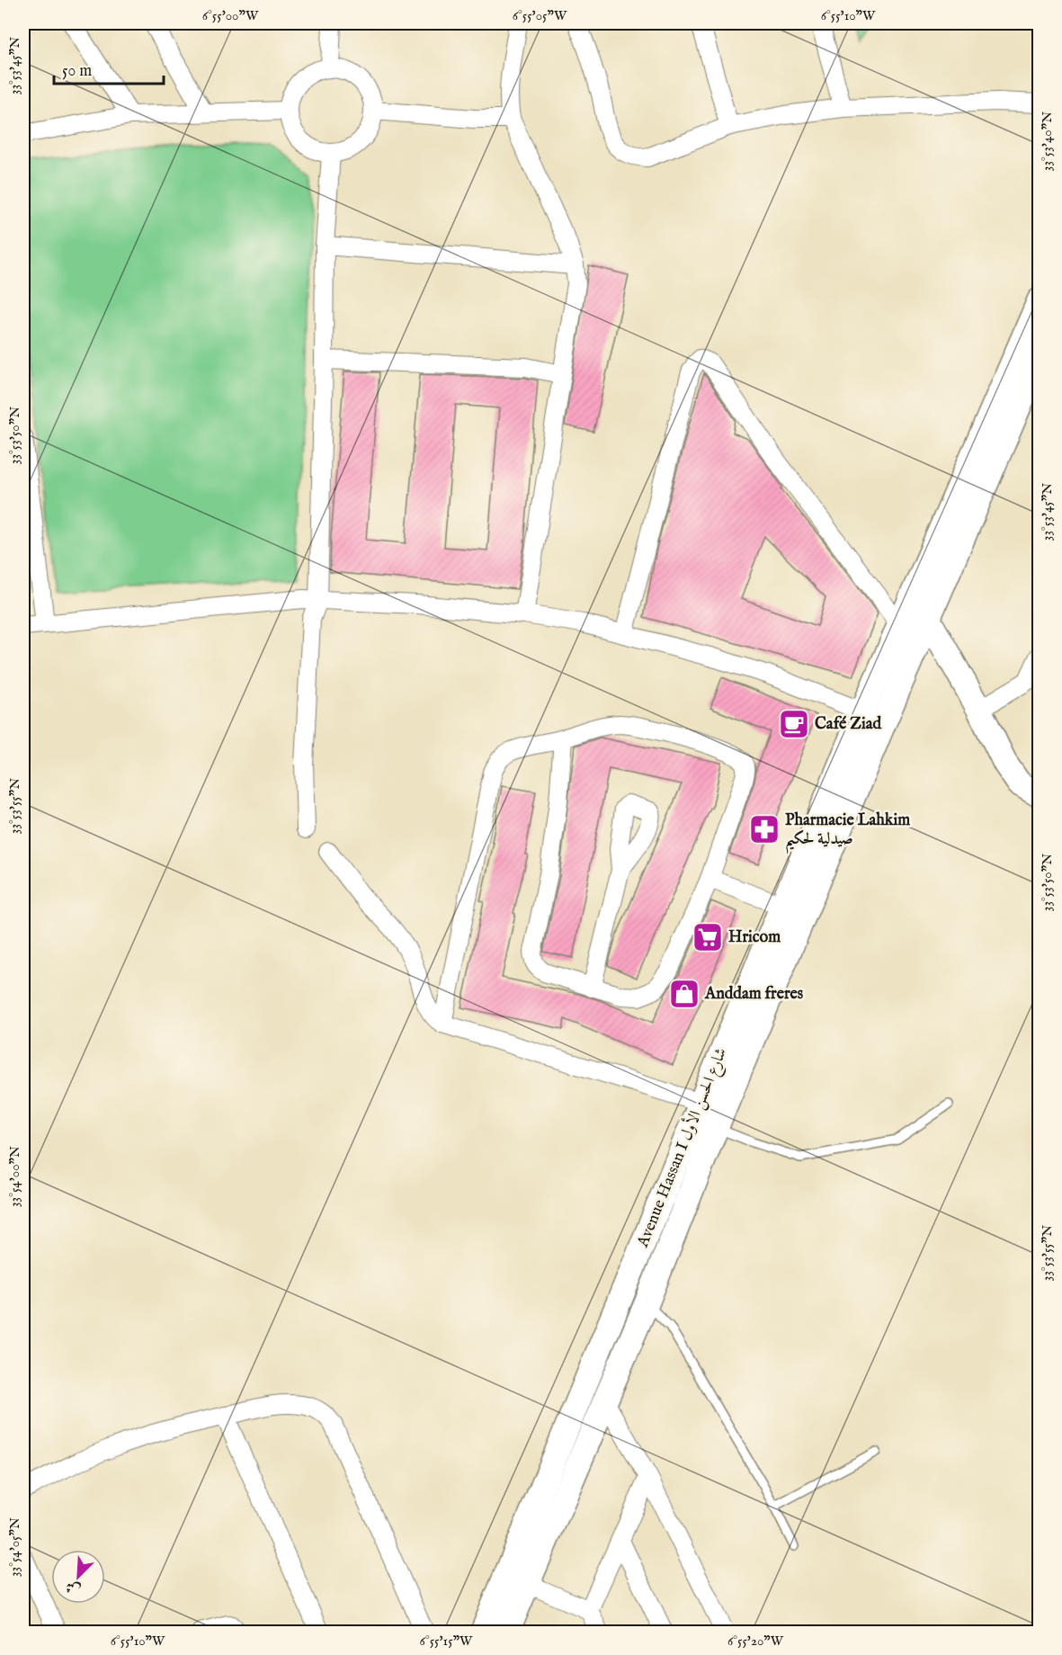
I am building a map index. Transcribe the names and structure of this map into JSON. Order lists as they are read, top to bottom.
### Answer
{
  "streets": {
    "main road": ["Avenue Hassan I شارع الحسن الأول"]
  },
  "places": {
    "cafe": ["Café Ziad"],
    "pharmacy": ["Pharmacie Lahkim صيدلية لحكيم"],
    "supermarket": ["Hricom"],
    "shop": ["Anddam freres"]
  },
  "scale_bar": "50 m",
  "north": "bottom left",
  "coordinates": [
    "6°55'00\"W",
    "6°55'05\"W",
    "6°55'10\"W",
    "33°53'45\"N",
    "33°53'40\"N",
    "33°53'50\"N",
    "33°53'55\"N",
    "33°54'00\"N",
    "33°54'05\"N",
    "6°55'15\"W",
    "6°55'20\"W"
  ]
}
